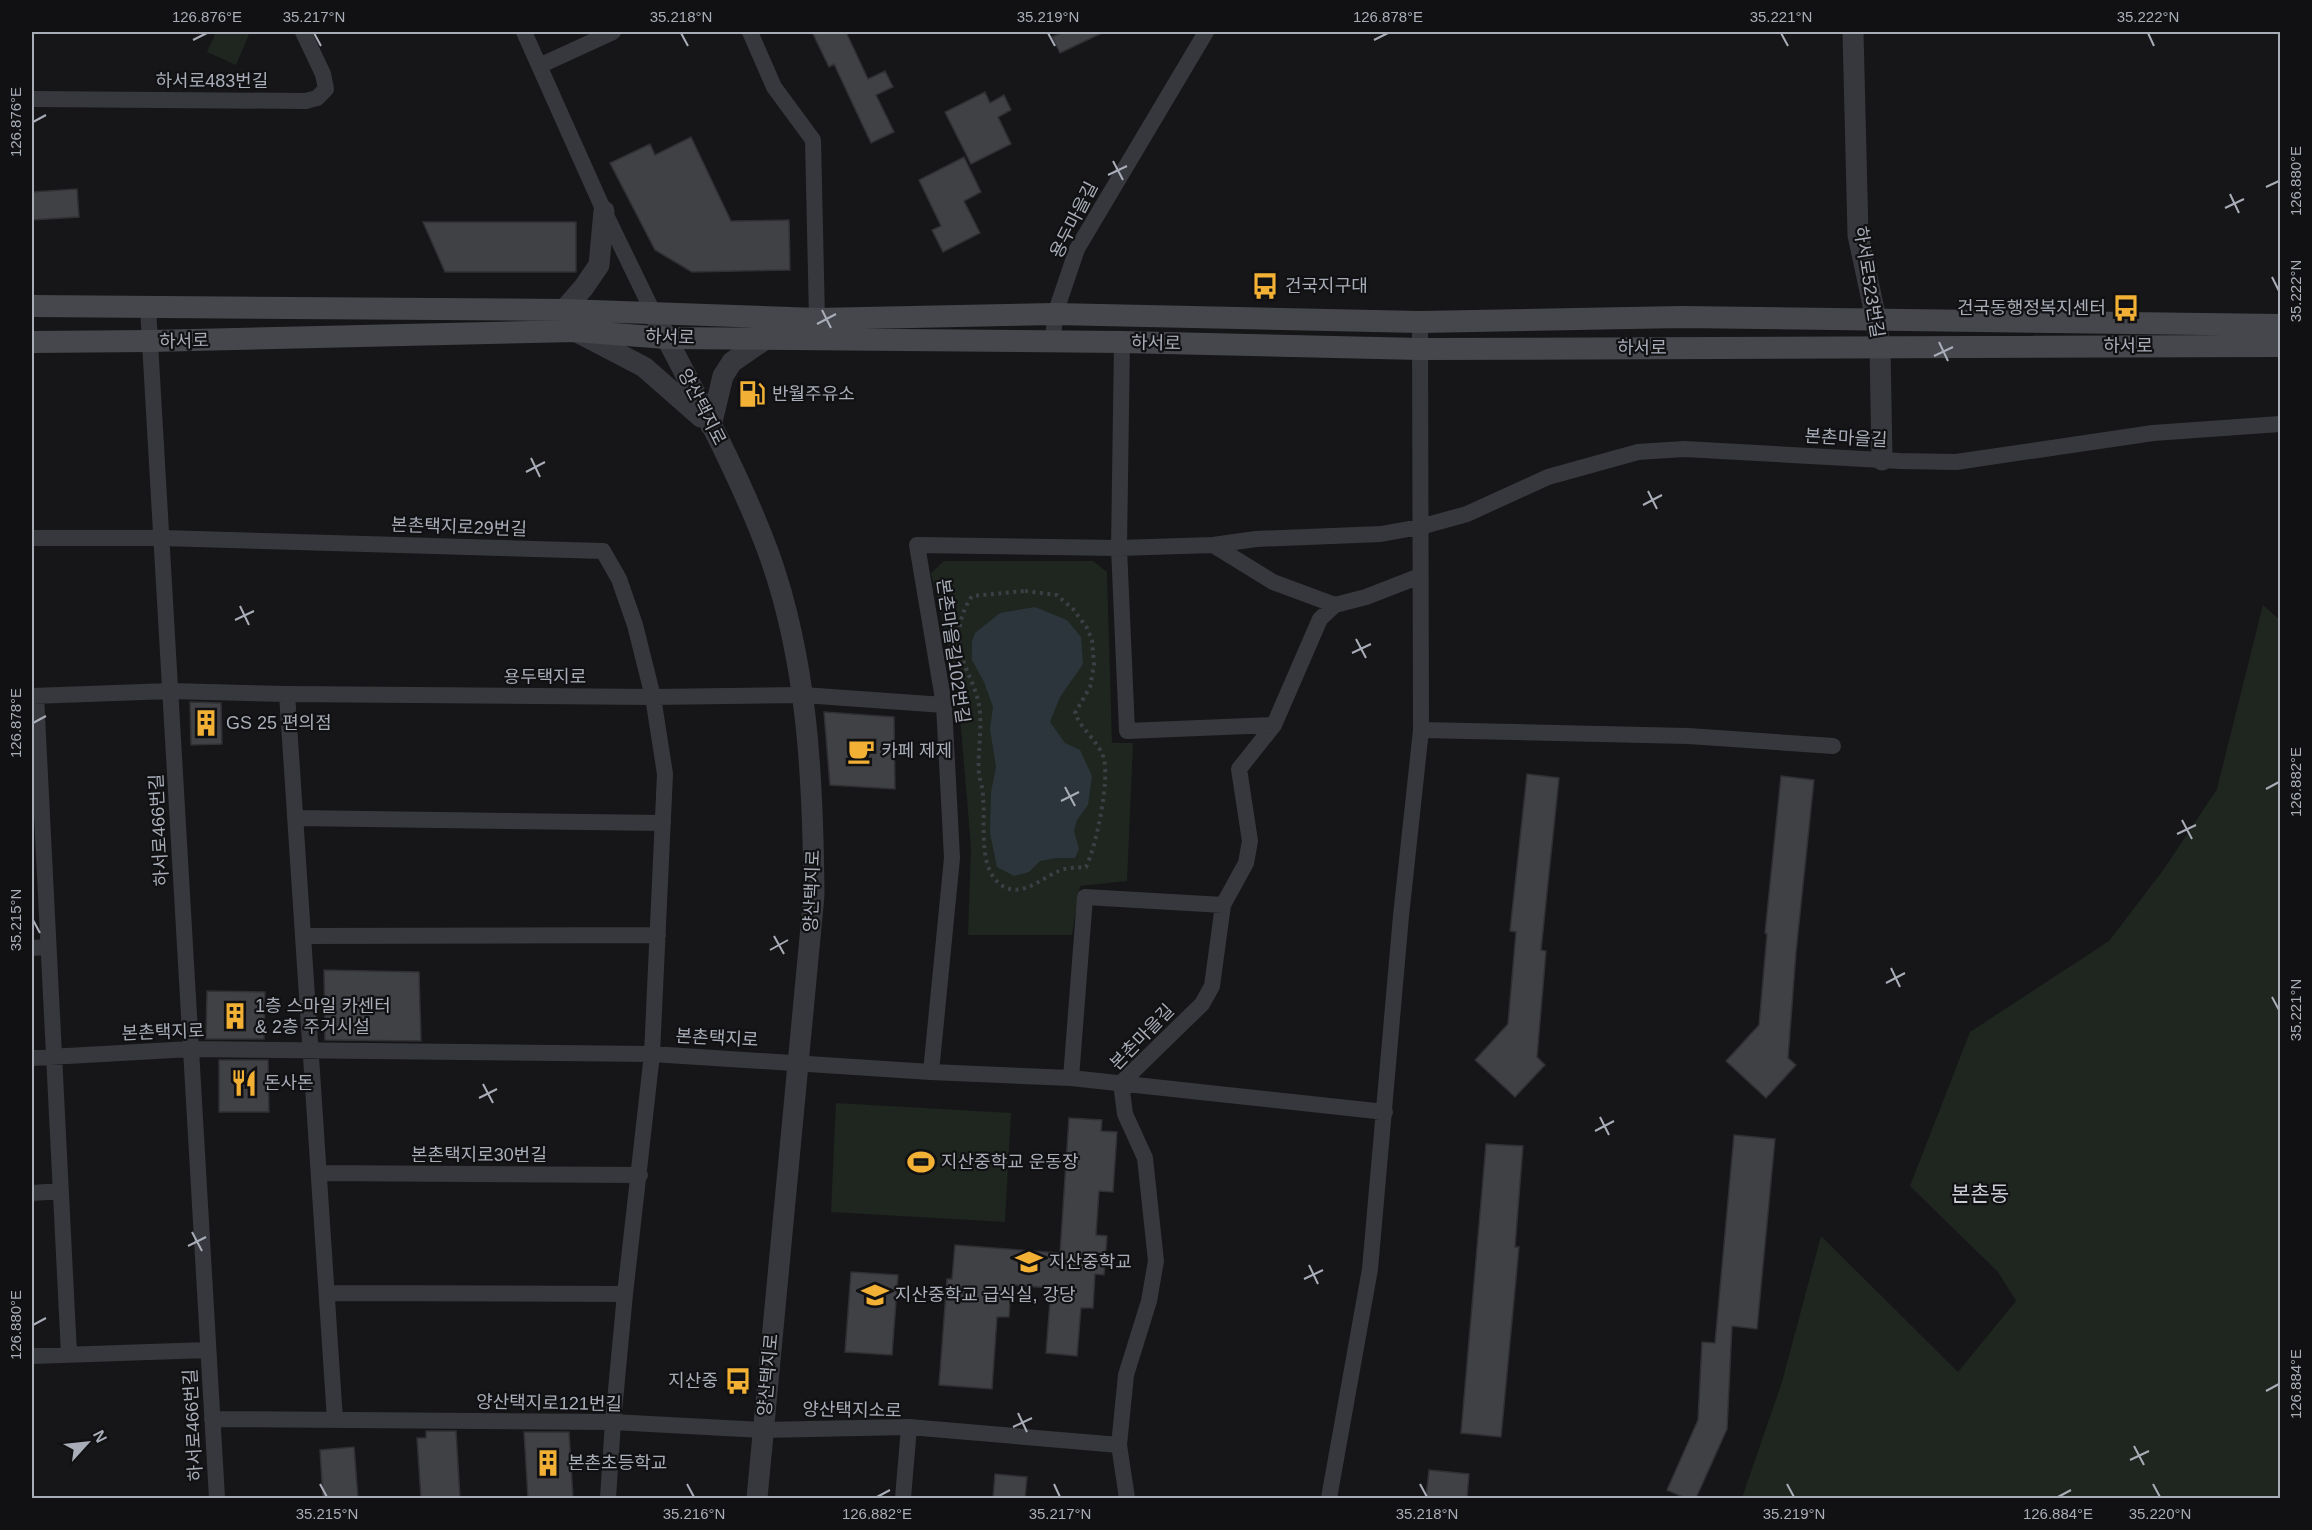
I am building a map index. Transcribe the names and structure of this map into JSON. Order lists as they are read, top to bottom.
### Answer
{
  "streets": {
    "main road": ["하서로"],
    "street": [
      "하서로483번길",
      "용두마을길",
      "하서로523번길",
      "양산택지로",
      "본촌마을길",
      "본촌택지로29번길",
      "본촌마을길102번길",
      "용두택지로",
      "하서로466번길",
      "본촌택지로",
      "본촌택지로30번길",
      "양산택지로121번길",
      "양산택지소로"
    ]
  },
  "crossings": [
    ["용두마을길", "하서로"],
    ["하서로523번길", "하서로"],
    ["하서로523번길", "본촌마을길"],
    ["하서로", "양산택지로"],
    ["하서로", "하서로466번길"],
    ["양산택지로", "용두택지로"],
    ["양산택지로", "본촌택지로"],
    ["양산택지로", "양산택지로121번길"],
    ["양산택지로", "양산택지소로"],
    ["본촌마을길", "본촌마을길102번길"],
    ["본촌마을길", "본촌택지로"],
    ["본촌택지로29번길", "용두택지로"],
    ["본촌택지로29번길", "하서로466번길"],
    ["본촌택지로29번길", "본촌택지로"],
    ["본촌마을길102번길", "용두택지로"],
    ["본촌마을길102번길", "본촌택지로"],
    ["용두택지로", "하서로466번길"],
    ["하서로466번길", "본촌택지로"],
    ["하서로466번길", "양산택지로121번길"],
    ["양산택지로121번길", "양산택지소로"]
  ],
  "districts": ["본촌동"],
  "places": {
    "bus stop": ["건국지구대", "건국동행정복지센터", "지산중"],
    "fuel station": ["반월주유소"],
    "building": ["GS 25 편의점", "1층 스마일 카센터 & 2층 주거시설", "본촌초등학교"],
    "cafe": ["카페 제제"],
    "restaurant": ["돈사돈"],
    "sports": ["지산중학교 운동장"],
    "school or university": ["지산중학교", "지산중학교 급식실, 강당"]
  },
  "north": "top right",
  "coordinates": [
    "126.876°E",
    "35.217°N",
    "35.218°N",
    "35.219°N",
    "126.878°E",
    "35.221°N",
    "35.222°N",
    "126.880°E",
    "126.882°E",
    "35.215°N",
    "126.884°E",
    "35.216°N",
    "35.220°N"
  ]
}
